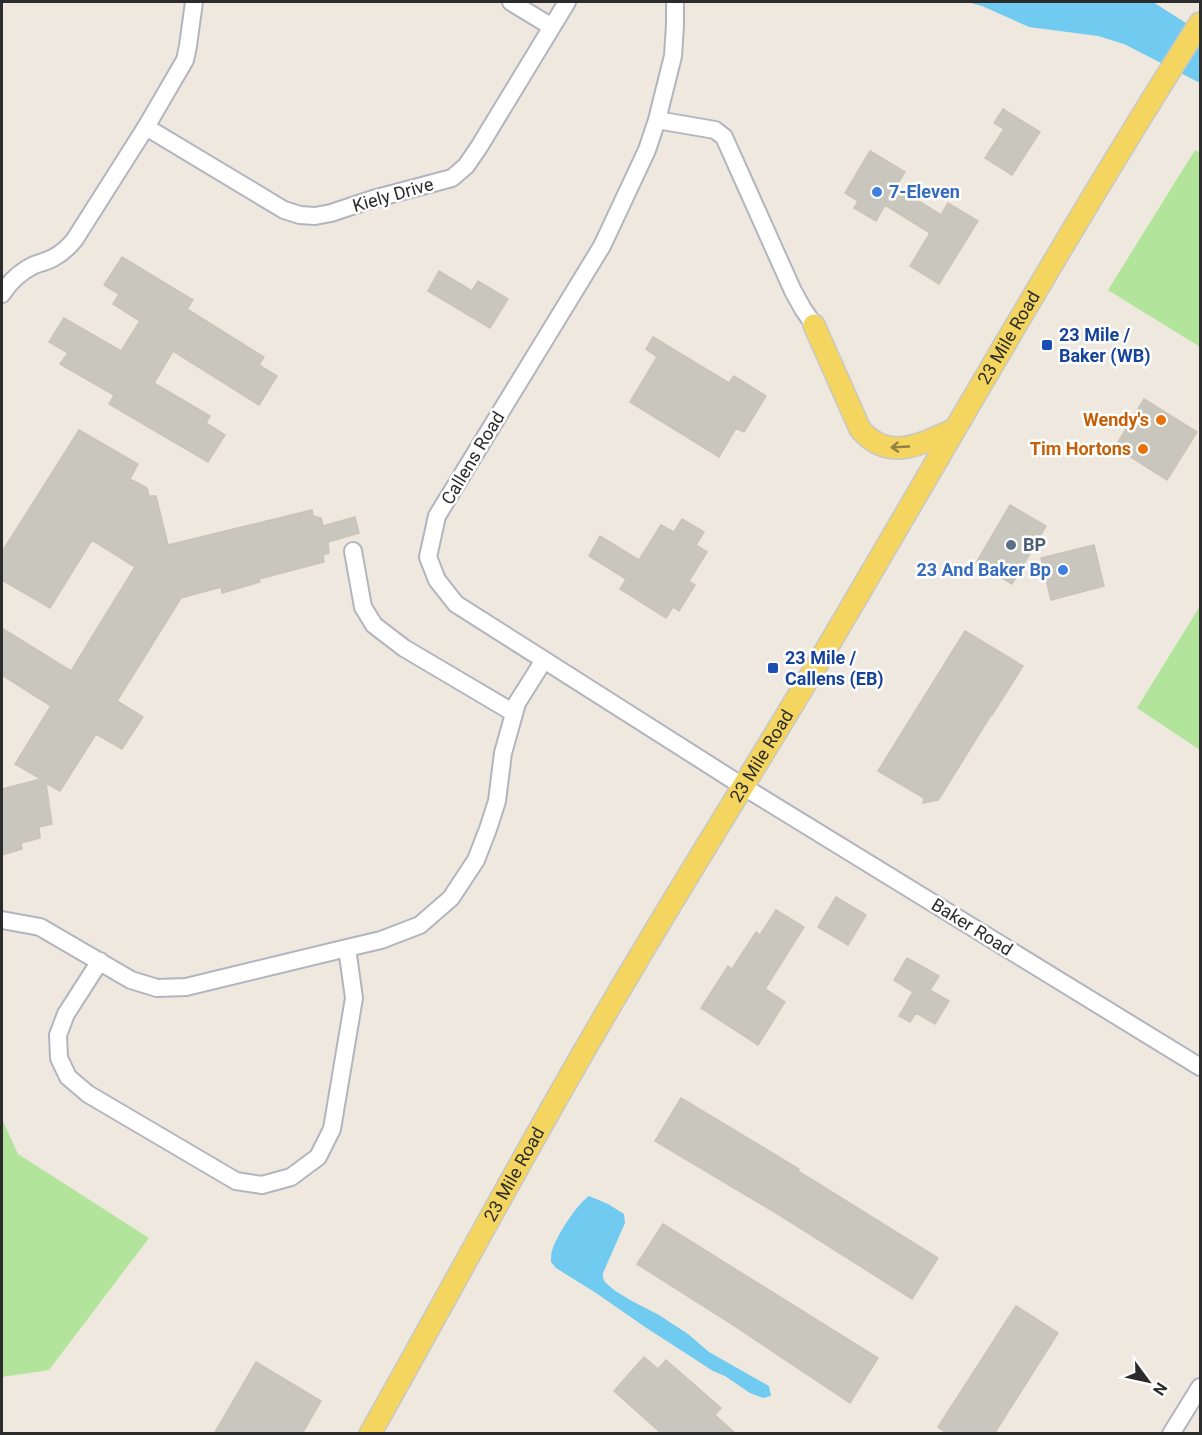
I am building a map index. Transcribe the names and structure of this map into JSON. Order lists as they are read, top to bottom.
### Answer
{
  "streets": {
    "main road": ["23 Mile Road"],
    "street": ["Kiely Drive", "Callens Road", "Baker Road"]
  },
  "crossings": [
    ["23 Mile Road", "Callens Road"],
    ["23 Mile Road", "Baker Road"],
    ["Callens Road", "Baker Road"]
  ],
  "places": {
    "other": [
      "7-Eleven",
      "Wendy's",
      "Tim Hortons",
      "BP",
      "23 And Baker Bp"
    ],
    "transit": ["23 Mile / Baker (WB)", "23 Mile / Callens (EB)"]
  },
  "north": "bottom right"
}
